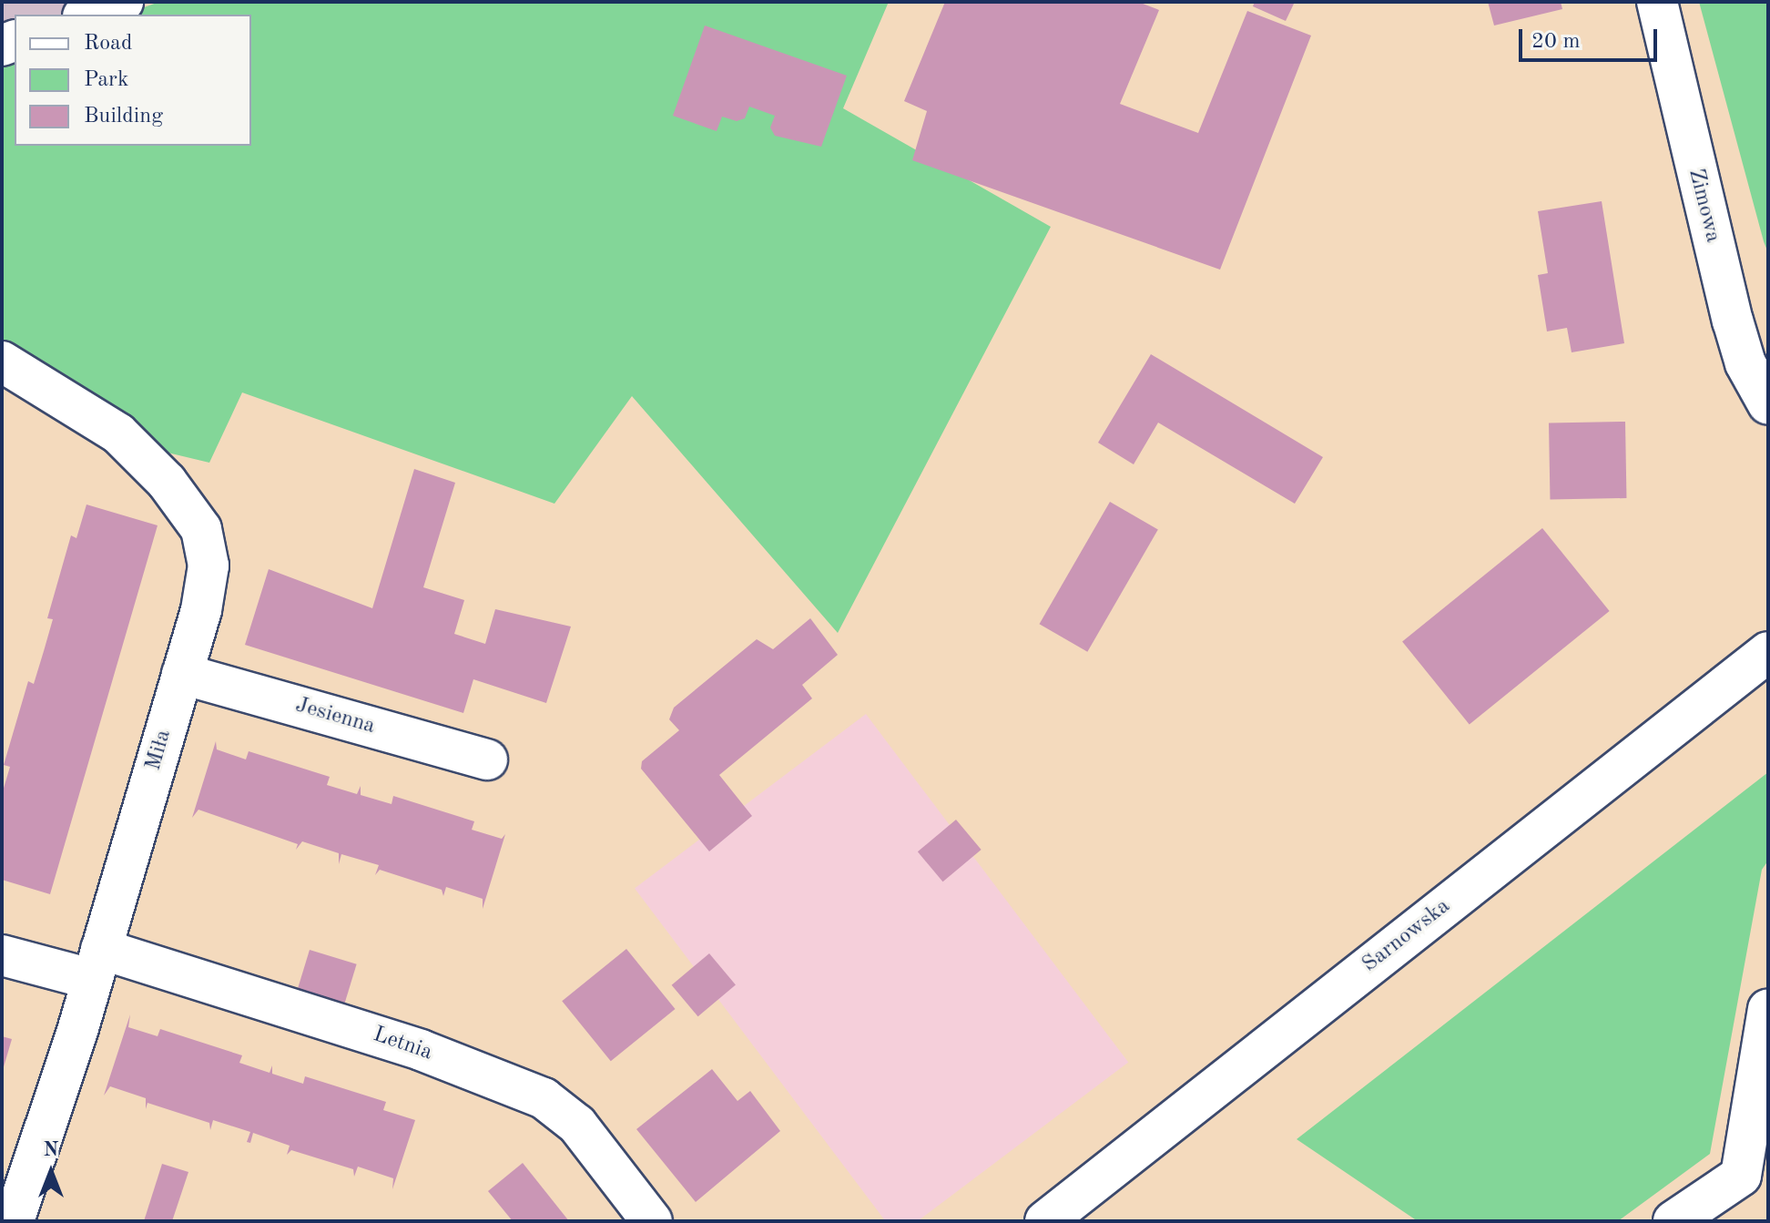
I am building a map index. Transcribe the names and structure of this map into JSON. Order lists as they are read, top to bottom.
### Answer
{
  "streets": {
    "street": [
      "Zimowa",
      "Jesienna",
      "Miła",
      "Sarnowska",
      "Letnia"
    ]
  },
  "crossings": [
    ["Jesienna", "Miła"],
    ["Miła", "Letnia"]
  ],
  "legend": ["Road", "Park", "Building"],
  "scale_bar": "20 m",
  "north": "top"
}
